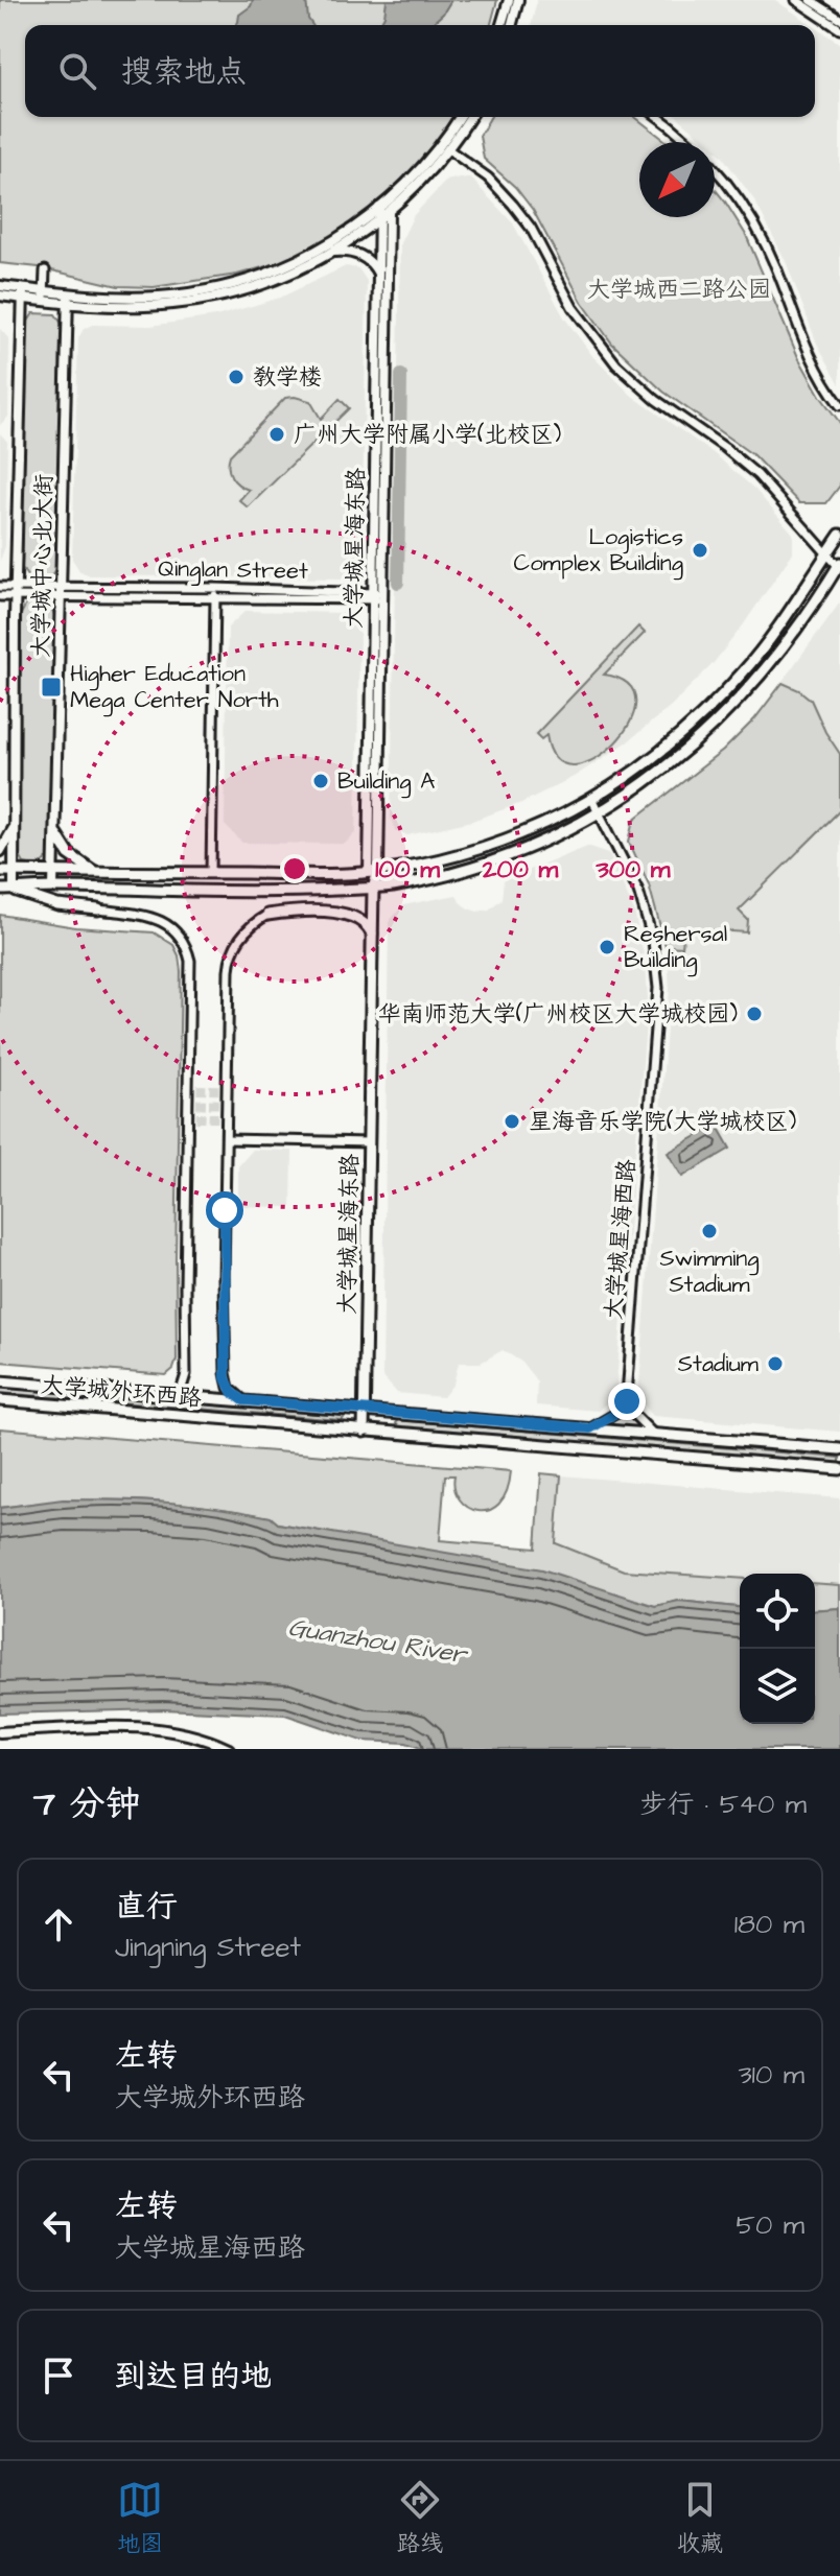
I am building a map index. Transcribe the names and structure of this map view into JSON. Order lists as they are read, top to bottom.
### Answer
{
  "streets": {
    "main road": ["大学城星海东路", "大学城中心北大街", "大学城外环西路"],
    "street": ["Qinglan Street", "大学城星海西路"]
  },
  "crossings": [
    ["大学城星海东路", "Qinglan Street"],
    ["大学城星海东路", "大学城外环西路"],
    ["大学城中心北大街", "Qinglan Street"]
  ],
  "water": ["Guanzhou River"],
  "parks": ["大学城西二路公园"],
  "places": {
    "other": [
      "教学楼",
      "广州大学附属小学(北校区)",
      "Logistics Complex Building",
      "Building A",
      "Reshersal Building",
      "华南师范大学(广州校区大学城校园)",
      "星海音乐学院(大学城校区)",
      "Swimming Stadium",
      "Stadium"
    ],
    "transit": ["Higher Education Mega Center North"]
  },
  "north": "bottom left",
  "page": {
    "search": "搜索地点",
    "heading": ["7 分钟", "步行 · 540 m"],
    "list": [
      ["直行", "Jingning Street", "180 m"],
      ["左转", "大学城外环西路", "310 m"],
      ["左转", "大学城星海西路", "50 m"],
      "到达目的地"
    ],
    "nav": ["地图", "路线", "收藏"]
  },
  "rings": ["100 m", "200 m", "300 m"]
}
